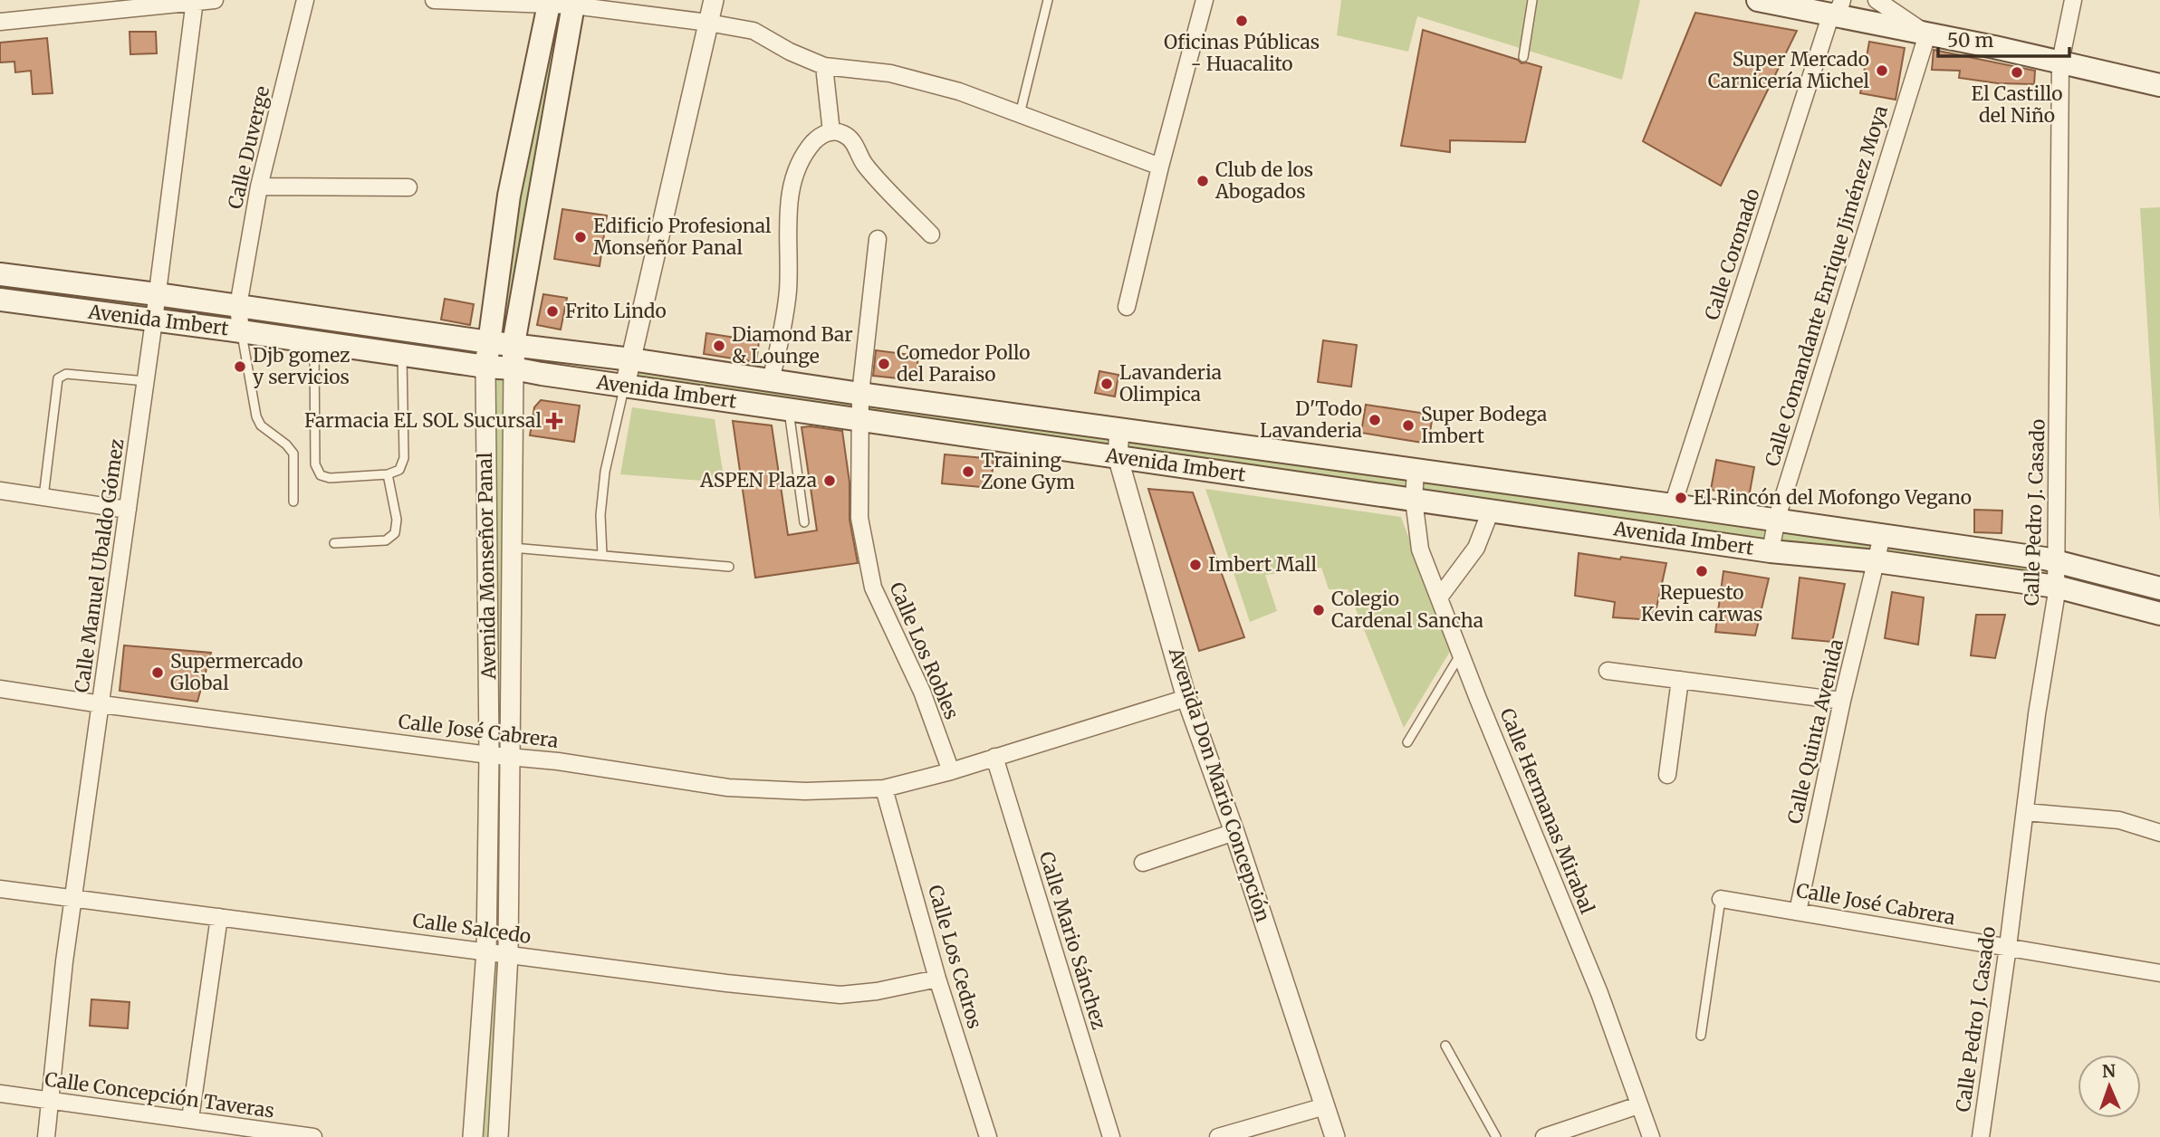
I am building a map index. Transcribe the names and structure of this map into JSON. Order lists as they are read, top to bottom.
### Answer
{
  "streets": {
    "main road": ["Avenida Imbert", "Avenida Monseñor Panal"],
    "street": [
      "Calle Duverge",
      "Calle Coronado",
      "Calle Comandante Enrique Jiménez Moya",
      "Calle Pedro J. Casado",
      "Calle Manuel Ubaldo Gómez",
      "Calle Los Robles",
      "Calle José Cabrera",
      "Calle Quinta Avenida",
      "Avenida Don Mario Concepción",
      "Calle Hermanas Mirabal",
      "Calle Salcedo",
      "Calle Mario Sánchez",
      "Calle Los Cedros",
      "Calle Concepción Taveras"
    ]
  },
  "crossings": [
    ["Calle Duverge", "Avenida Imbert"],
    ["Calle Coronado", "Avenida Imbert"],
    ["Calle Comandante Enrique Jiménez Moya", "Avenida Imbert"],
    ["Avenida Imbert", "Calle Pedro J. Casado"],
    ["Avenida Imbert", "Calle Manuel Ubaldo Gómez"],
    ["Avenida Imbert", "Avenida Monseñor Panal"],
    ["Avenida Imbert", "Calle Los Robles"],
    ["Avenida Imbert", "Calle Quinta Avenida"],
    ["Avenida Imbert", "Avenida Don Mario Concepción"],
    ["Avenida Imbert", "Calle Hermanas Mirabal"],
    ["Calle Pedro J. Casado", "Calle José Cabrera"],
    ["Calle Manuel Ubaldo Gómez", "Calle José Cabrera"],
    ["Calle Manuel Ubaldo Gómez", "Calle Salcedo"],
    ["Calle Manuel Ubaldo Gómez", "Calle Concepción Taveras"],
    ["Avenida Monseñor Panal", "Calle José Cabrera"],
    ["Avenida Monseñor Panal", "Calle Salcedo"],
    ["Calle Los Robles", "Calle José Cabrera"],
    ["Calle José Cabrera", "Calle Quinta Avenida"],
    ["Calle José Cabrera", "Avenida Don Mario Concepción"],
    ["Calle José Cabrera", "Calle Mario Sánchez"],
    ["Calle José Cabrera", "Calle Los Cedros"],
    ["Calle Salcedo", "Calle Los Cedros"]
  ],
  "places": {
    "other": [
      "Oficinas Públicas - Huacalito",
      "Super Mercado Carnicería Michel",
      "El Castillo del Niño",
      "Club de los Abogados",
      "Edificio Profesional Monseñor Panal",
      "Frito Lindo",
      "Diamond Bar & Lounge",
      "Comedor Pollo del Paraiso",
      "Djb gomez y servicios",
      "Lavanderia Olimpica",
      "D'Todo Lavanderia",
      "Super Bodega Imbert",
      "Training Zone Gym",
      "ASPEN Plaza",
      "El Rincón del Mofongo Vegano",
      "Imbert Mall",
      "Repuesto Kevin carwas",
      "Colegio Cardenal Sancha",
      "Supermercado Global"
    ],
    "health": ["Farmacia EL SOL Sucursal"]
  },
  "scale_bar": "50 m",
  "north": "top"
}
